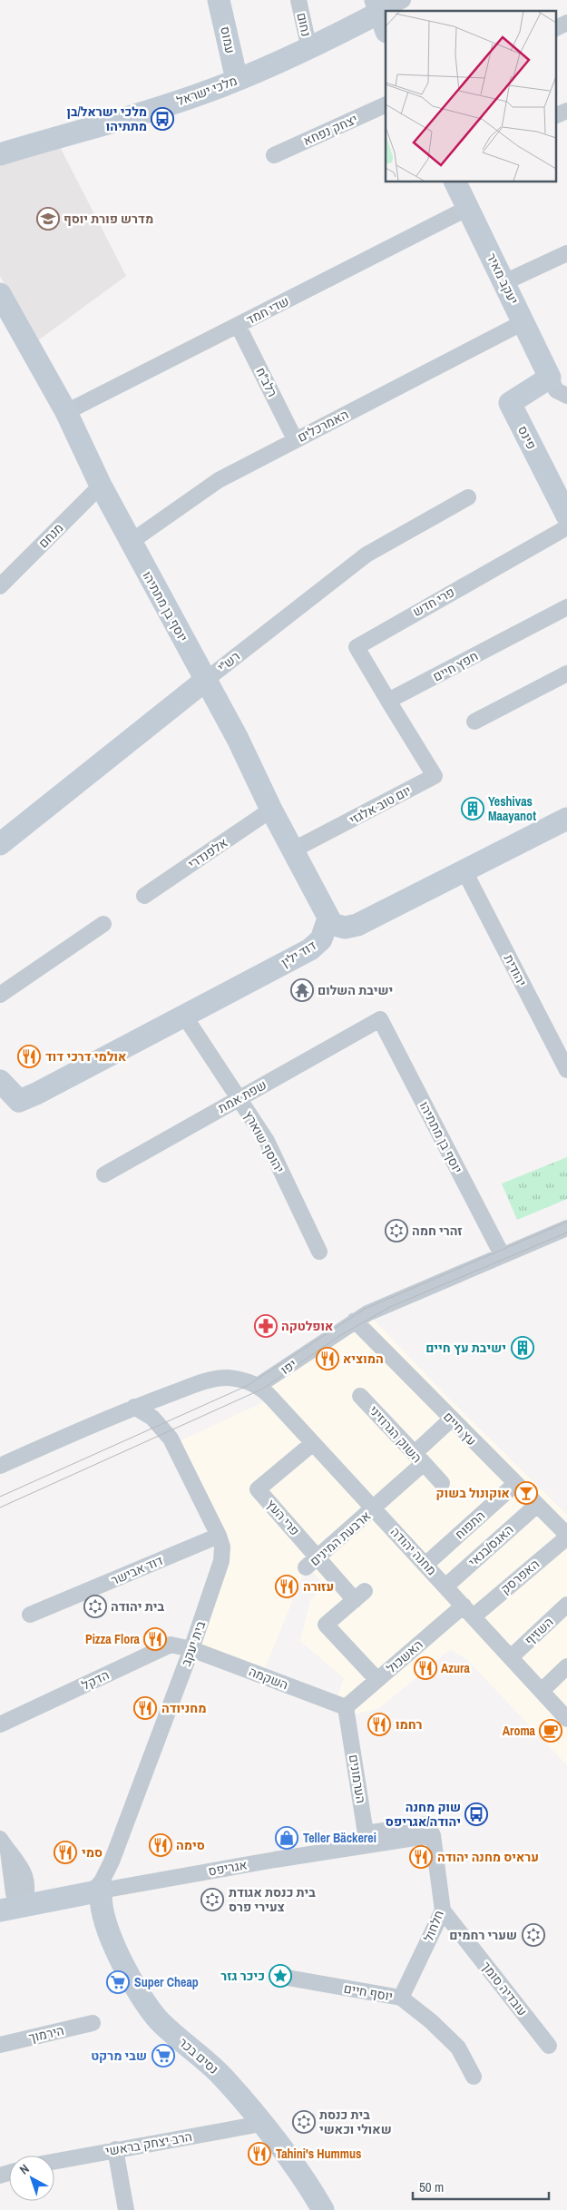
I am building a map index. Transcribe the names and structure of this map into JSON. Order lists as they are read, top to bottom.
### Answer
{
  "streets": {
    "street": [
      "נחום",
      "עמוס",
      "מלכי ישראל",
      "יצחק נפחא",
      "יעקב מאיר",
      "שדי חמד",
      "רלב\"ח",
      "האמרכלים",
      "פינס",
      "מנחם",
      "פרי חדש",
      "יוסף בן מתתיהו",
      "רש\"י",
      "חפץ חיים",
      "יום טוב אלגזי",
      "אלפנדרי",
      "דוד ילין",
      "יהודית",
      "שפת אמת",
      "יהוסף שוארץ",
      "יפו",
      "עץ חיים",
      "השוק הגרוזיני",
      "פרי העץ",
      "התפוח",
      "ארבעת המינים",
      "האגס/בנאי",
      "מחנה יהודה",
      "דוד אבישר",
      "האפרסק",
      "השזיף",
      "בית יעקב",
      "האשכול",
      "השקמה",
      "הדקל",
      "הערמונים",
      "אגריפס",
      "חלחול",
      "עובדיה סומך",
      "יוסף חיים",
      "הירמוך",
      "נסים בכר",
      "הרב יצחק בראשי"
    ]
  },
  "crossings": [
    ["נחום", "מלכי ישראל"],
    ["עמוס", "מלכי ישראל"],
    ["יעקב מאיר", "שדי חמד"],
    ["יעקב מאיר", "האמרכלים"],
    ["יעקב מאיר", "פינס"],
    ["שדי חמד", "רלב\"ח"],
    ["שדי חמד", "יוסף בן מתתיהו"],
    ["רלב\"ח", "האמרכלים"],
    ["האמרכלים", "יוסף בן מתתיהו"],
    ["מנחם", "יוסף בן מתתיהו"],
    ["פרי חדש", "חפץ חיים"],
    ["פרי חדש", "יום טוב אלגזי"],
    ["יוסף בן מתתיהו", "רש\"י"],
    ["יוסף בן מתתיהו", "יום טוב אלגזי"],
    ["יוסף בן מתתיהו", "אלפנדרי"],
    ["יוסף בן מתתיהו", "דוד ילין"],
    ["יוסף בן מתתיהו", "שפת אמת"],
    ["יוסף בן מתתיהו", "יפו"],
    ["חפץ חיים", "יום טוב אלגזי"],
    ["דוד ילין", "יהוסף שוארץ"],
    ["שפת אמת", "יהוסף שוארץ"],
    ["יפו", "עץ חיים"],
    ["יפו", "מחנה יהודה"],
    ["עץ חיים", "התפוח"],
    ["עץ חיים", "האגס/בנאי"],
    ["עץ חיים", "האפרסק"],
    ["השוק הגרוזיני", "ארבעת המינים"],
    ["השוק הגרוזיני", "מחנה יהודה"],
    ["פרי העץ", "ארבעת המינים"],
    ["פרי העץ", "מחנה יהודה"],
    ["פרי העץ", "האשכול"],
    ["התפוח", "מחנה יהודה"],
    ["ארבעת המינים", "מחנה יהודה"],
    ["האגס/בנאי", "מחנה יהודה"],
    ["מחנה יהודה", "האפרסק"],
    ["מחנה יהודה", "השזיף"],
    ["מחנה יהודה", "האשכול"],
    ["דוד אבישר", "בית יעקב"],
    ["האפרסק", "האשכול"],
    ["בית יעקב", "השקמה"],
    ["בית יעקב", "הדקל"],
    ["בית יעקב", "אגריפס"],
    ["בית יעקב", "נסים בכר"],
    ["האשכול", "השקמה"],
    ["האשכול", "הערמונים"],
    ["השקמה", "הדקל"],
    ["השקמה", "הערמונים"],
    ["הערמונים", "אגריפס"],
    ["אגריפס", "חלחול"],
    ["אגריפס", "נסים בכר"],
    ["חלחול", "עובדיה סומך"],
    ["חלחול", "יוסף חיים"],
    ["נסים בכר", "הרב יצחק בראשי"]
  ],
  "places": {
    "bus stop": ["מלכי ישראל/בן מתתיהו", "שוק מחנה יהודה/אגריפס"],
    "school or university": ["מדרש פורת יוסף"],
    "building": ["Yeshivas Maayanot", "ישיבת עץ חיים"],
    "temple": ["ישיבת השלום"],
    "restaurant": [
      "אולמי דרכי דוד",
      "המוציא",
      "עזורה",
      "Pizza Flora",
      "Azura",
      "מחניודה",
      "רחמו",
      "סימה",
      "סמי",
      "עראיס מחנה יהודה",
      "Tahini's Hummus"
    ],
    "synagogue": [
      "זהרי חמה",
      "בית יהודה",
      "בית כנסת אגודת צעירי פרס",
      "שערי רחמים",
      "בית כנסת שאולי וכאשי"
    ],
    "pharmacy": ["אופלטקה"],
    "bar": ["אוקונול בשוק"],
    "cafe": ["Aroma"],
    "shop": ["Teller Bäckerei"],
    "place": ["כיכר גזר"],
    "supermarket": ["Super Cheap", "שבי מרקט"]
  },
  "scale_bar": "50 m",
  "north": "top left"
}
